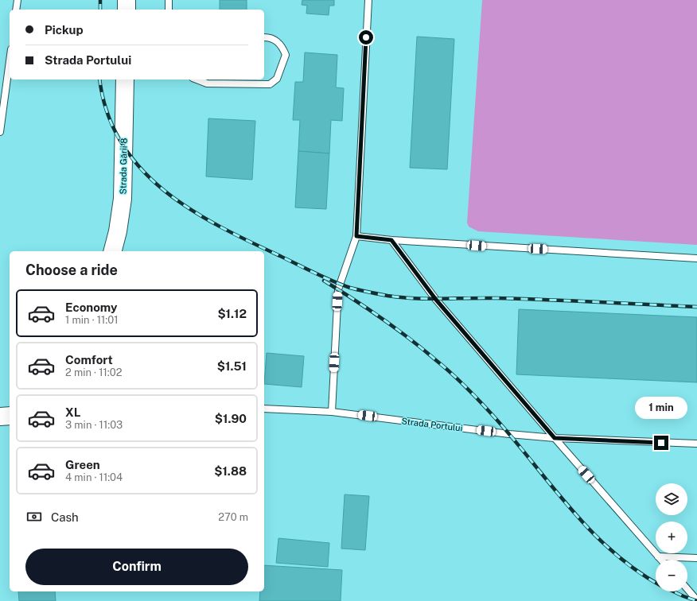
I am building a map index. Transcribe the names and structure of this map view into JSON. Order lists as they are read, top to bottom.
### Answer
{
  "streets": {
    "main road": ["Strada Gării 8"],
    "lane": ["Strada Portului"]
  },
  "page": {
    "banner": ["Pickup", "Strada Portului"],
    "heading": "Choose a ride",
    "list": [
      {
        "name": "Economy",
        "note": "1 min · 11:01",
        "value": "$1.12"
      },
      {
        "name": "Comfort",
        "note": "2 min · 11:02",
        "value": "$1.51"
      },
      {
        "name": "XL",
        "note": "3 min · 11:03",
        "value": "$1.90"
      },
      {
        "name": "Green",
        "note": "4 min · 11:04",
        "value": "$1.88"
      }
    ],
    "bubble": "1 min",
    "map_buttons": ["+", "−"],
    "pay": ["Cash", "270 m"],
    "buttons": "Confirm"
  }
}
